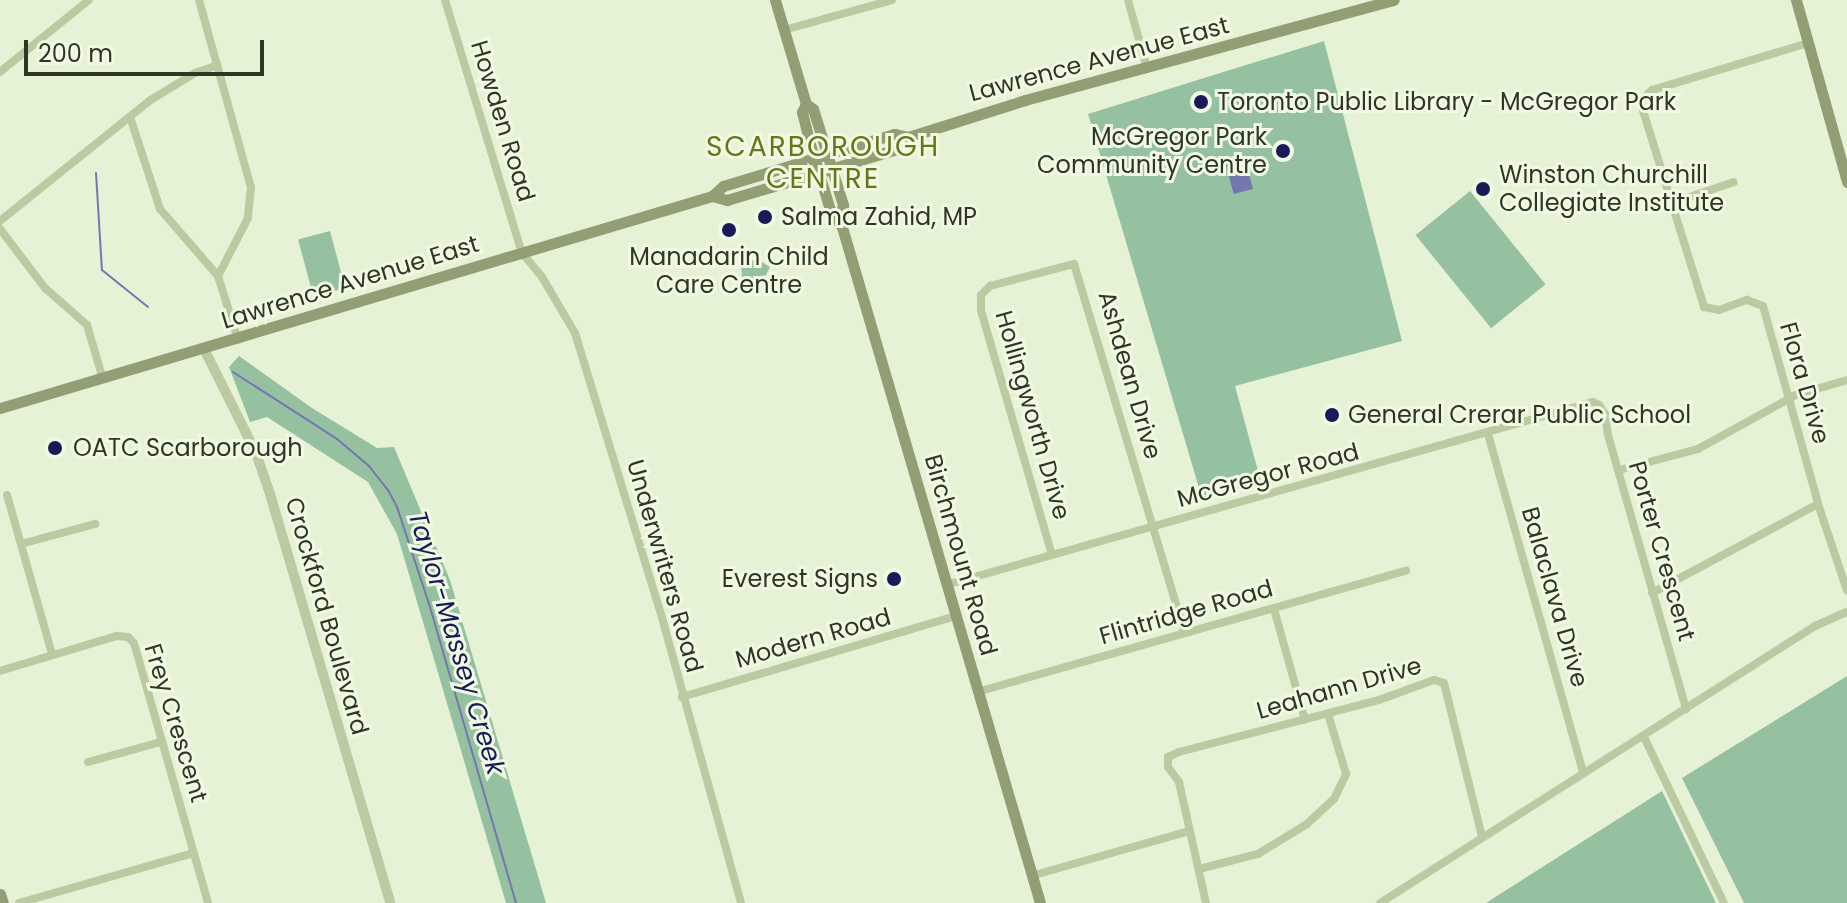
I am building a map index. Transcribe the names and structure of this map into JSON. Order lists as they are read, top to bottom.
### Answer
{
  "streets": {
    "main road": ["Lawrence Avenue East", "Birchmount Road"],
    "street": [
      "Howden Road",
      "Ashdean Drive",
      "Flora Drive",
      "Hollingworth Drive",
      "McGregor Road",
      "Porter Crescent",
      "Underwriters Road",
      "Balaclava Drive",
      "Flintridge Road",
      "Crockford Boulevard",
      "Modern Road",
      "Leahann Drive",
      "Frey Crescent"
    ]
  },
  "crossings": [
    ["Lawrence Avenue East", "Howden Road"],
    ["Lawrence Avenue East", "Birchmount Road"],
    ["Lawrence Avenue East", "Underwriters Road"],
    ["Lawrence Avenue East", "Crockford Boulevard"],
    ["Howden Road", "Underwriters Road"],
    ["Ashdean Drive", "Hollingworth Drive"],
    ["Ashdean Drive", "McGregor Road"],
    ["Ashdean Drive", "Flintridge Road"],
    ["Hollingworth Drive", "McGregor Road"],
    ["McGregor Road", "Porter Crescent"],
    ["McGregor Road", "Birchmount Road"],
    ["McGregor Road", "Balaclava Drive"],
    ["Birchmount Road", "Flintridge Road"],
    ["Birchmount Road", "Modern Road"],
    ["Underwriters Road", "Modern Road"]
  ],
  "districts": ["SCARBOROUGH CENTRE"],
  "water": ["Taylor-Massey Creek"],
  "places": [
    "Toronto Public Library - McGregor Park",
    "McGregor Park Community Centre",
    "Winston Churchill Collegiate Institute",
    "Salma Zahid, MP",
    "Manadarin Child Care Centre",
    "General Crerar Public School",
    "OATC Scarborough",
    "Everest Signs"
  ],
  "scale_bar": "200 m"
}
